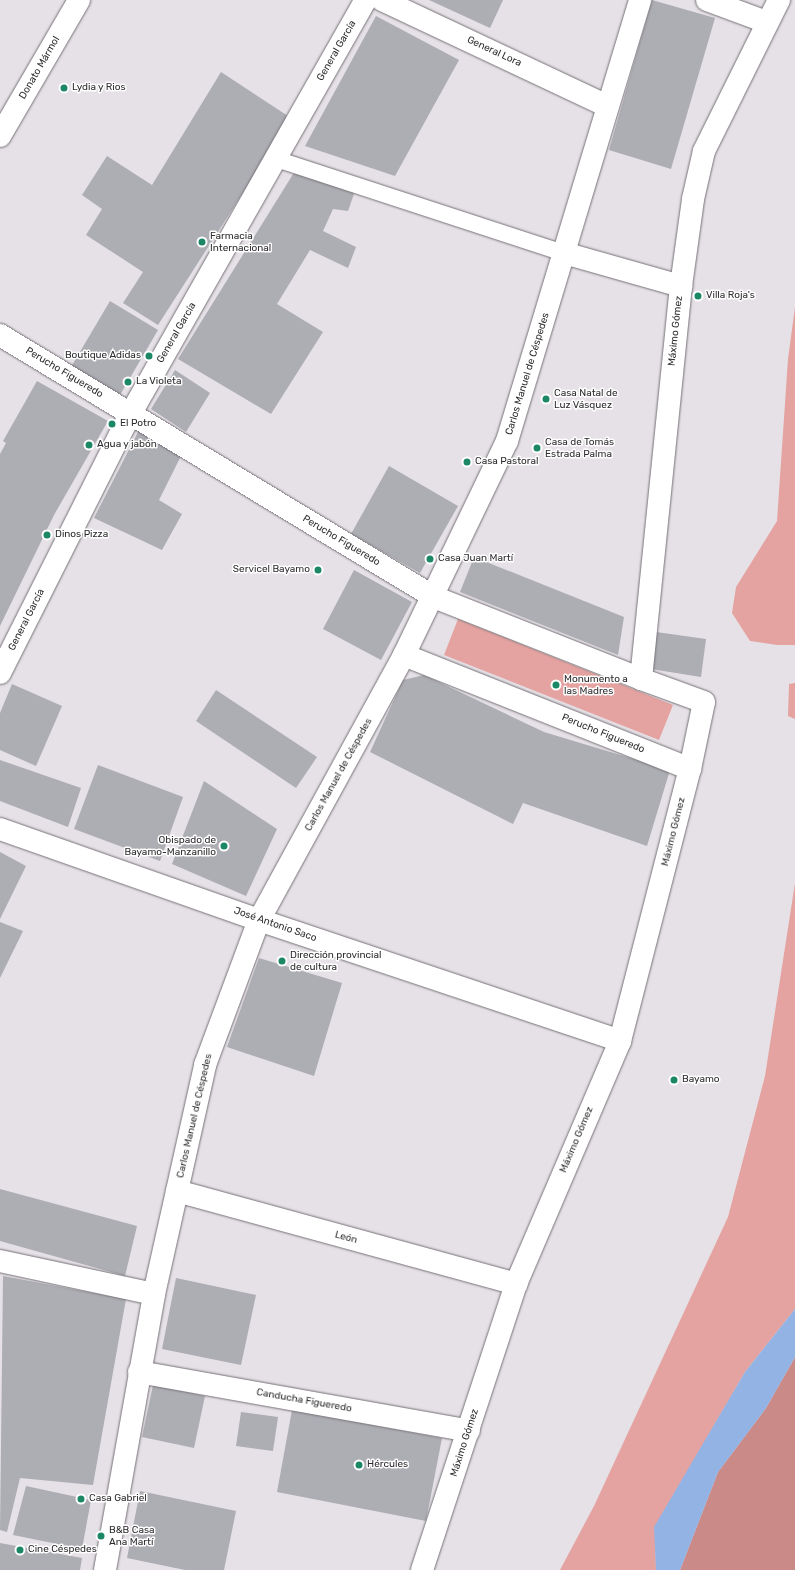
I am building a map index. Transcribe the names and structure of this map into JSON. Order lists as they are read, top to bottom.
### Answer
{
  "streets": {
    "street": [
      "General García",
      "General Lora",
      "Donato Mármol",
      "Máximo Gómez",
      "Perucho Figueredo",
      "Carlos Manuel de Céspedes",
      "José Antonio Saco",
      "León",
      "Canducha Figueredo"
    ]
  },
  "crossings": [
    ["General García", "Perucho Figueredo"],
    ["General Lora", "Carlos Manuel de Céspedes"],
    ["Máximo Gómez", "Perucho Figueredo"],
    ["Máximo Gómez", "José Antonio Saco"],
    ["Máximo Gómez", "León"],
    ["Máximo Gómez", "Canducha Figueredo"],
    ["Perucho Figueredo", "Carlos Manuel de Céspedes"],
    ["Carlos Manuel de Céspedes", "José Antonio Saco"],
    ["Carlos Manuel de Céspedes", "León"],
    ["Carlos Manuel de Céspedes", "Canducha Figueredo"]
  ],
  "places": [
    "Lydia y Rios",
    "Farmacia Internacional",
    "Villa Roja's",
    "Boutique Adidas",
    "La Violeta",
    "Casa Natal de Luz Vásquez",
    "El Potro",
    "Agua y jabón",
    "Casa de Tomás Estrada Palma",
    "Casa Pastoral",
    "Dinos Pizza",
    "Casa Juan Martí",
    "Servicel Bayamo",
    "Monumento a las Madres",
    "Obispado de Bayamo-Manzanillo",
    "Dirección provincial de cultura",
    "Bayamo",
    "Hércules",
    "Casa Gabriel",
    "B&B Casa Ana Martí",
    "Cine Céspedes"
  ]
}
